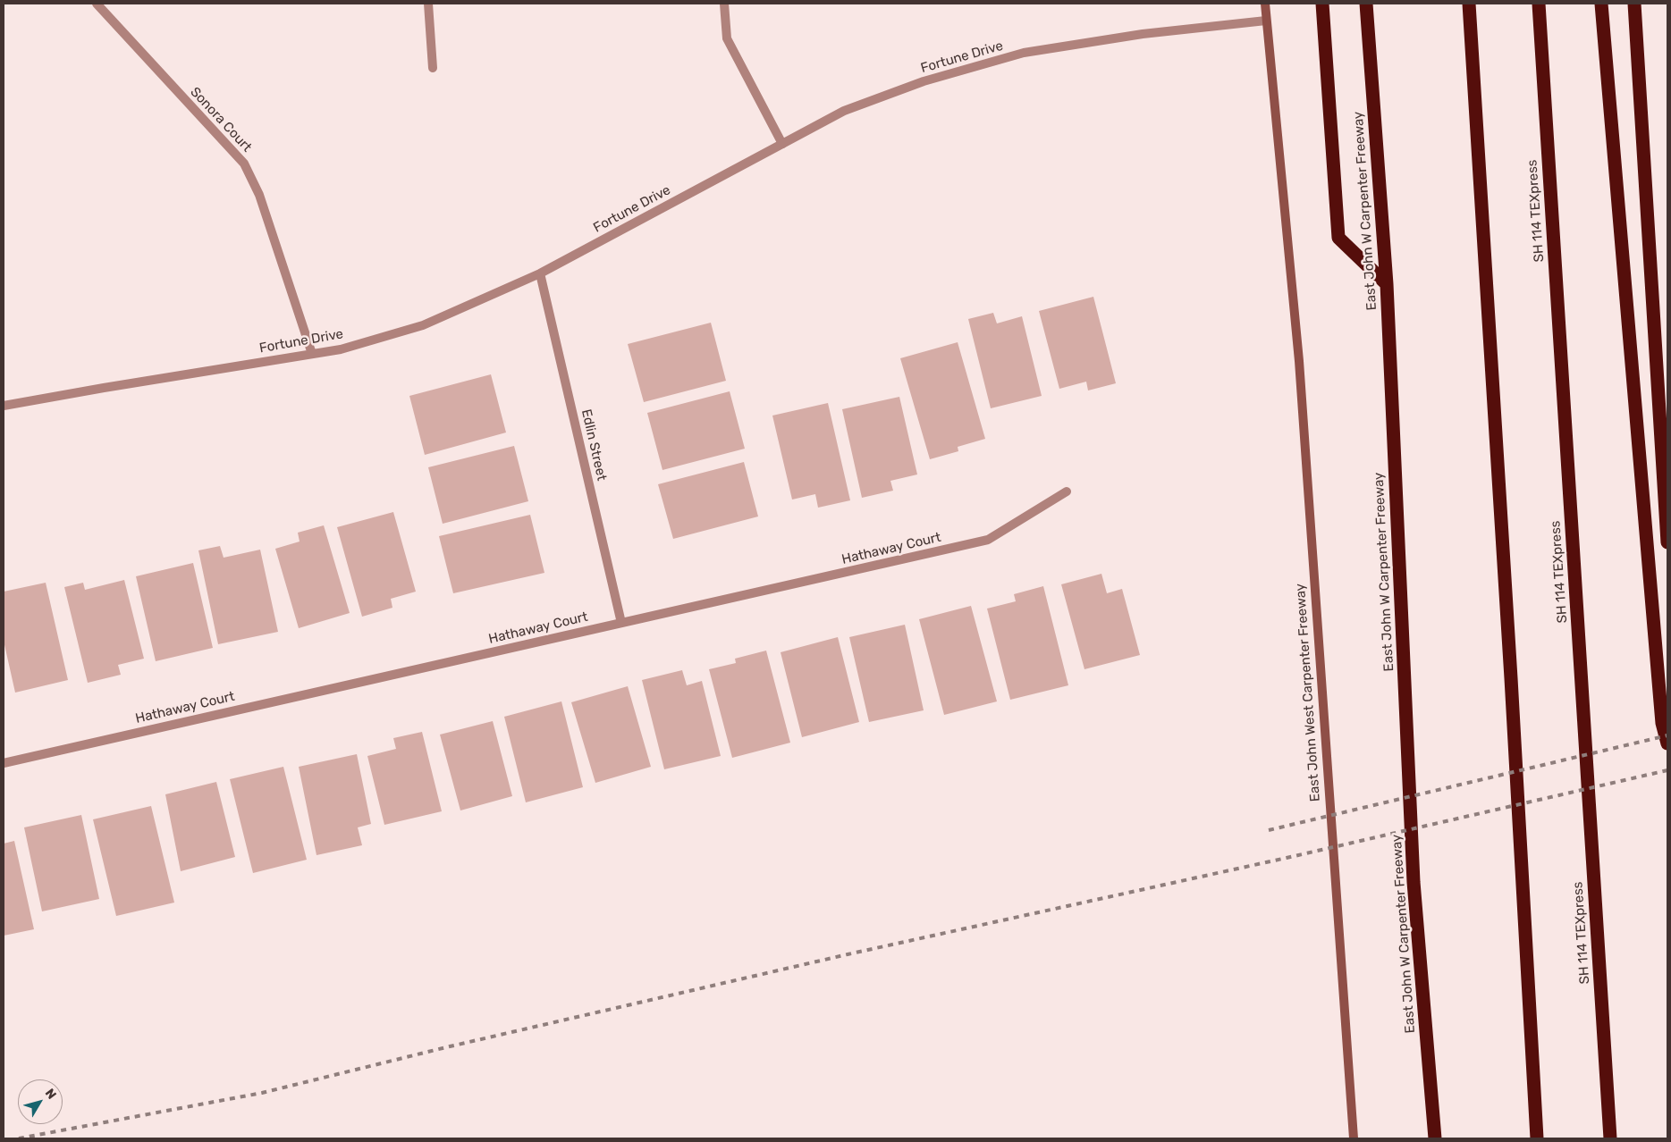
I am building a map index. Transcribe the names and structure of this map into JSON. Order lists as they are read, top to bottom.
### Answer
{
  "streets": {
    "highway": ["East John W Carpenter Freeway", "SH 114 TEXpress"],
    "main road": ["East John West Carpenter Freeway"],
    "street": [
      "Fortune Drive",
      "Sonora Court",
      "Edlin Street",
      "Hathaway Court"
    ]
  },
  "crossings": [
    ["Fortune Drive", "Sonora Court"],
    ["Fortune Drive", "Edlin Street"],
    ["Fortune Drive", "East John West Carpenter Freeway"],
    ["Edlin Street", "Hathaway Court"]
  ],
  "north": "top right"
}
